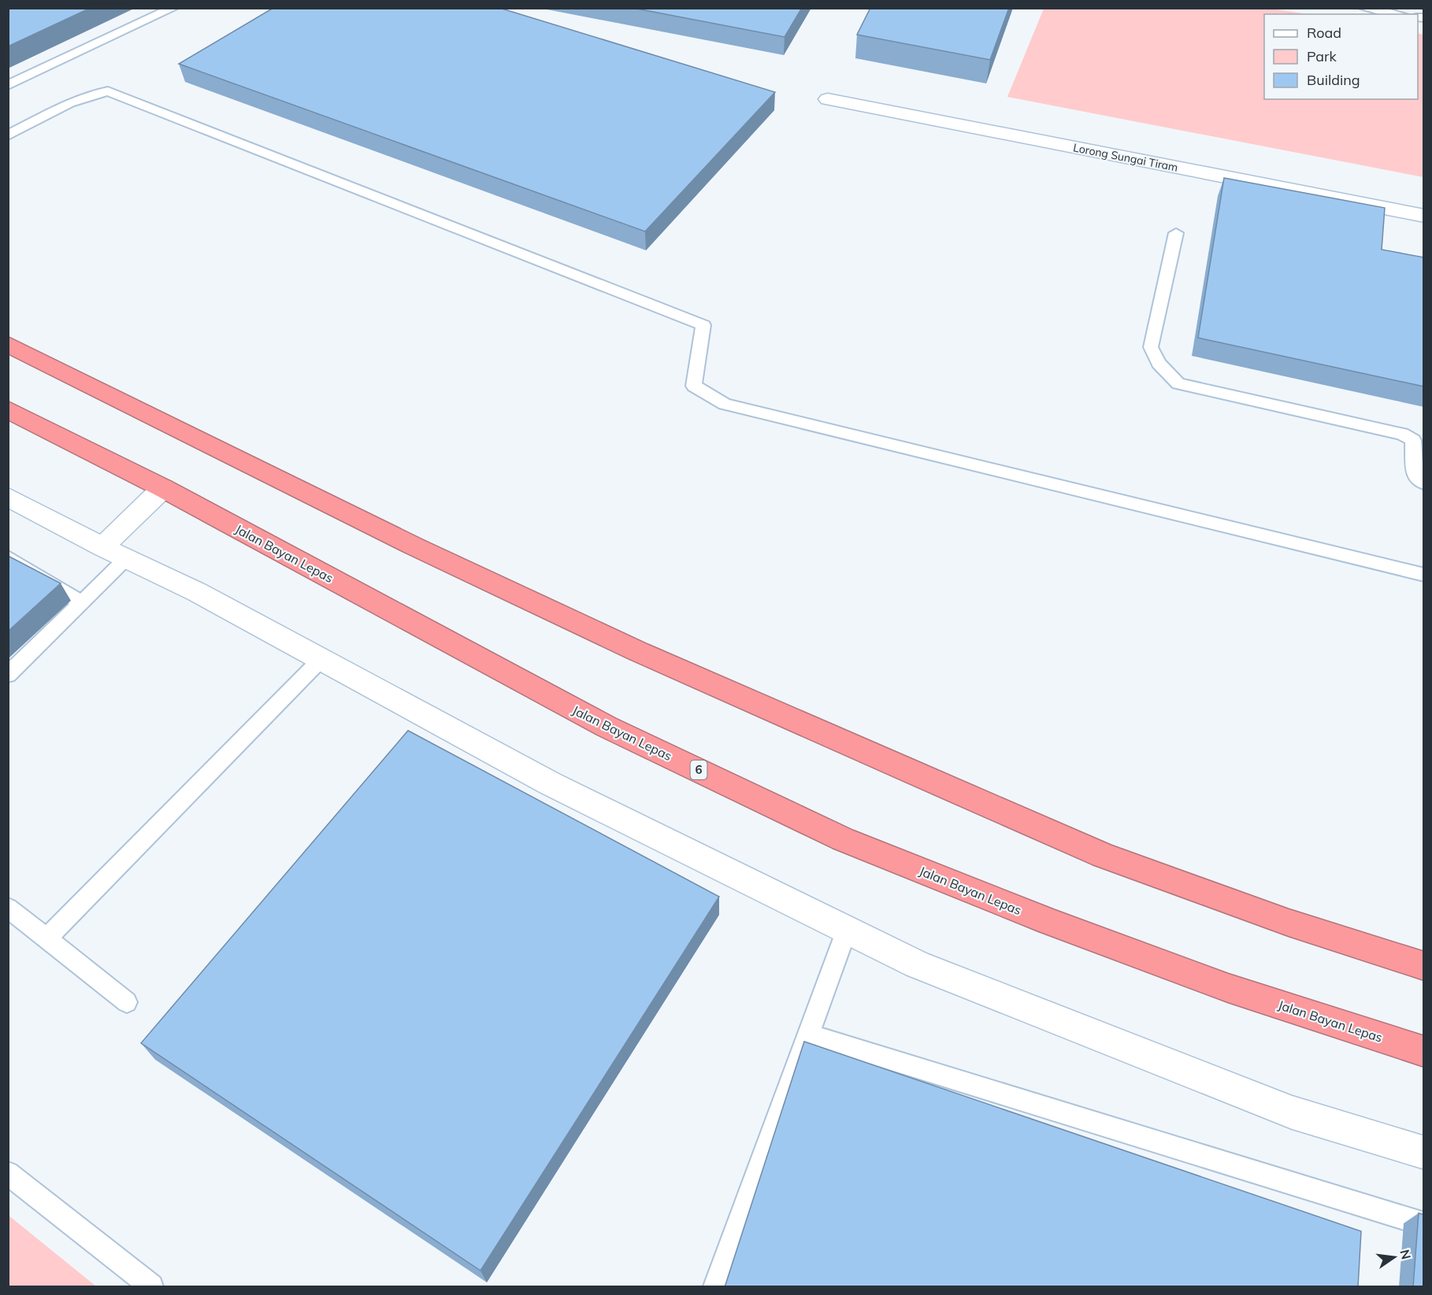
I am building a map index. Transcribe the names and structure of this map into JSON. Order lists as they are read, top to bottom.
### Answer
{
  "streets": {
    "highway": ["Jalan Bayan Lepas", "6"],
    "street": ["Lorong Sungai Tiram"]
  },
  "legend": ["Road", "Park", "Building"],
  "north": "right"
}
